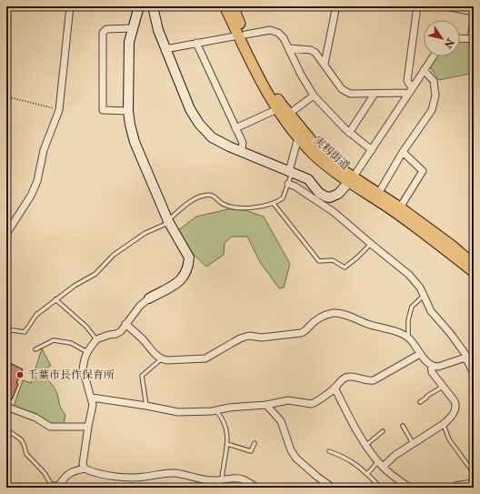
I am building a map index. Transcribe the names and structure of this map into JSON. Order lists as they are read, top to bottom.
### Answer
{
  "streets": {
    "main road": ["実籾街道"]
  },
  "places": ["千葉市長作保育所"],
  "north": "bottom right"
}
